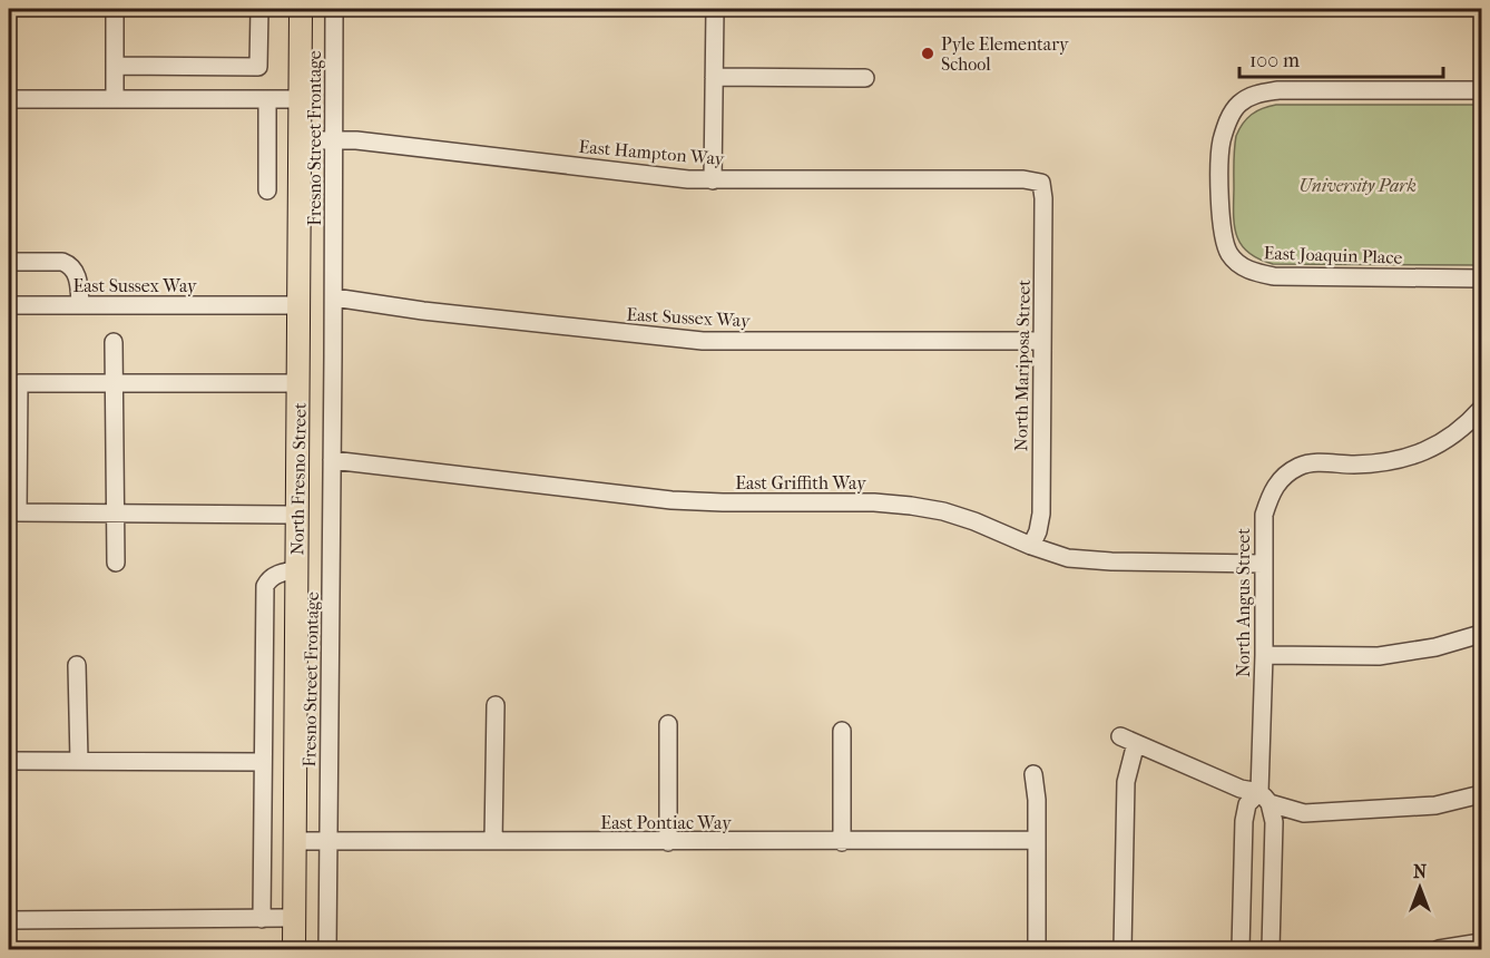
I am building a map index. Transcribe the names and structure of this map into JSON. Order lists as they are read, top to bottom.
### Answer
{
  "streets": {
    "main road": ["North Fresno Street"],
    "street": [
      "Fresno Street Frontage",
      "East Hampton Way",
      "East Joaquin Place",
      "East Sussex Way",
      "North Mariposa Street",
      "East Griffith Way",
      "North Angus Street",
      "East Pontiac Way"
    ]
  },
  "crossings": [
    ["Fresno Street Frontage", "East Hampton Way"],
    ["Fresno Street Frontage", "East Sussex Way"],
    ["Fresno Street Frontage", "East Griffith Way"],
    ["Fresno Street Frontage", "East Pontiac Way"],
    ["East Hampton Way", "North Mariposa Street"],
    ["East Hampton Way", "North Fresno Street"],
    ["East Sussex Way", "North Mariposa Street"],
    ["East Sussex Way", "North Fresno Street"],
    ["North Mariposa Street", "East Griffith Way"],
    ["North Fresno Street", "East Pontiac Way"],
    ["East Griffith Way", "North Angus Street"]
  ],
  "parks": ["University Park"],
  "places": ["Pyle Elementary School"],
  "scale_bar": "100 m",
  "north": "top"
}
